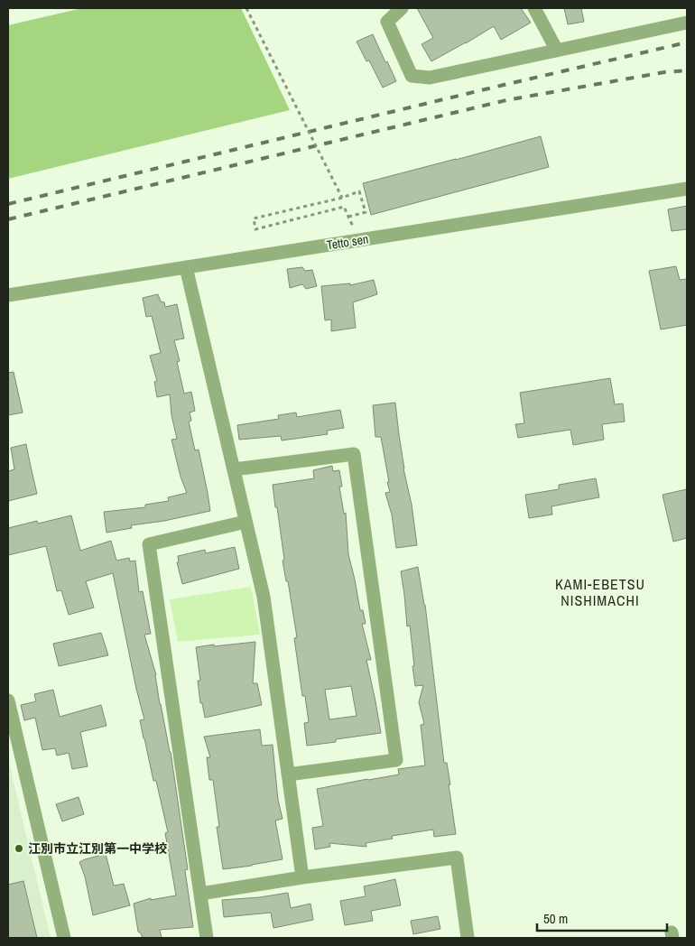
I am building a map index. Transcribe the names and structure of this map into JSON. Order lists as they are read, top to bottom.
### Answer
{
  "streets": {
    "street": ["Tetto sen"]
  },
  "districts": ["KAMI-EBETSU NISHIMACHI"],
  "places": ["江別市立江別第一中学校"],
  "scale_bar": "50 m"
}
